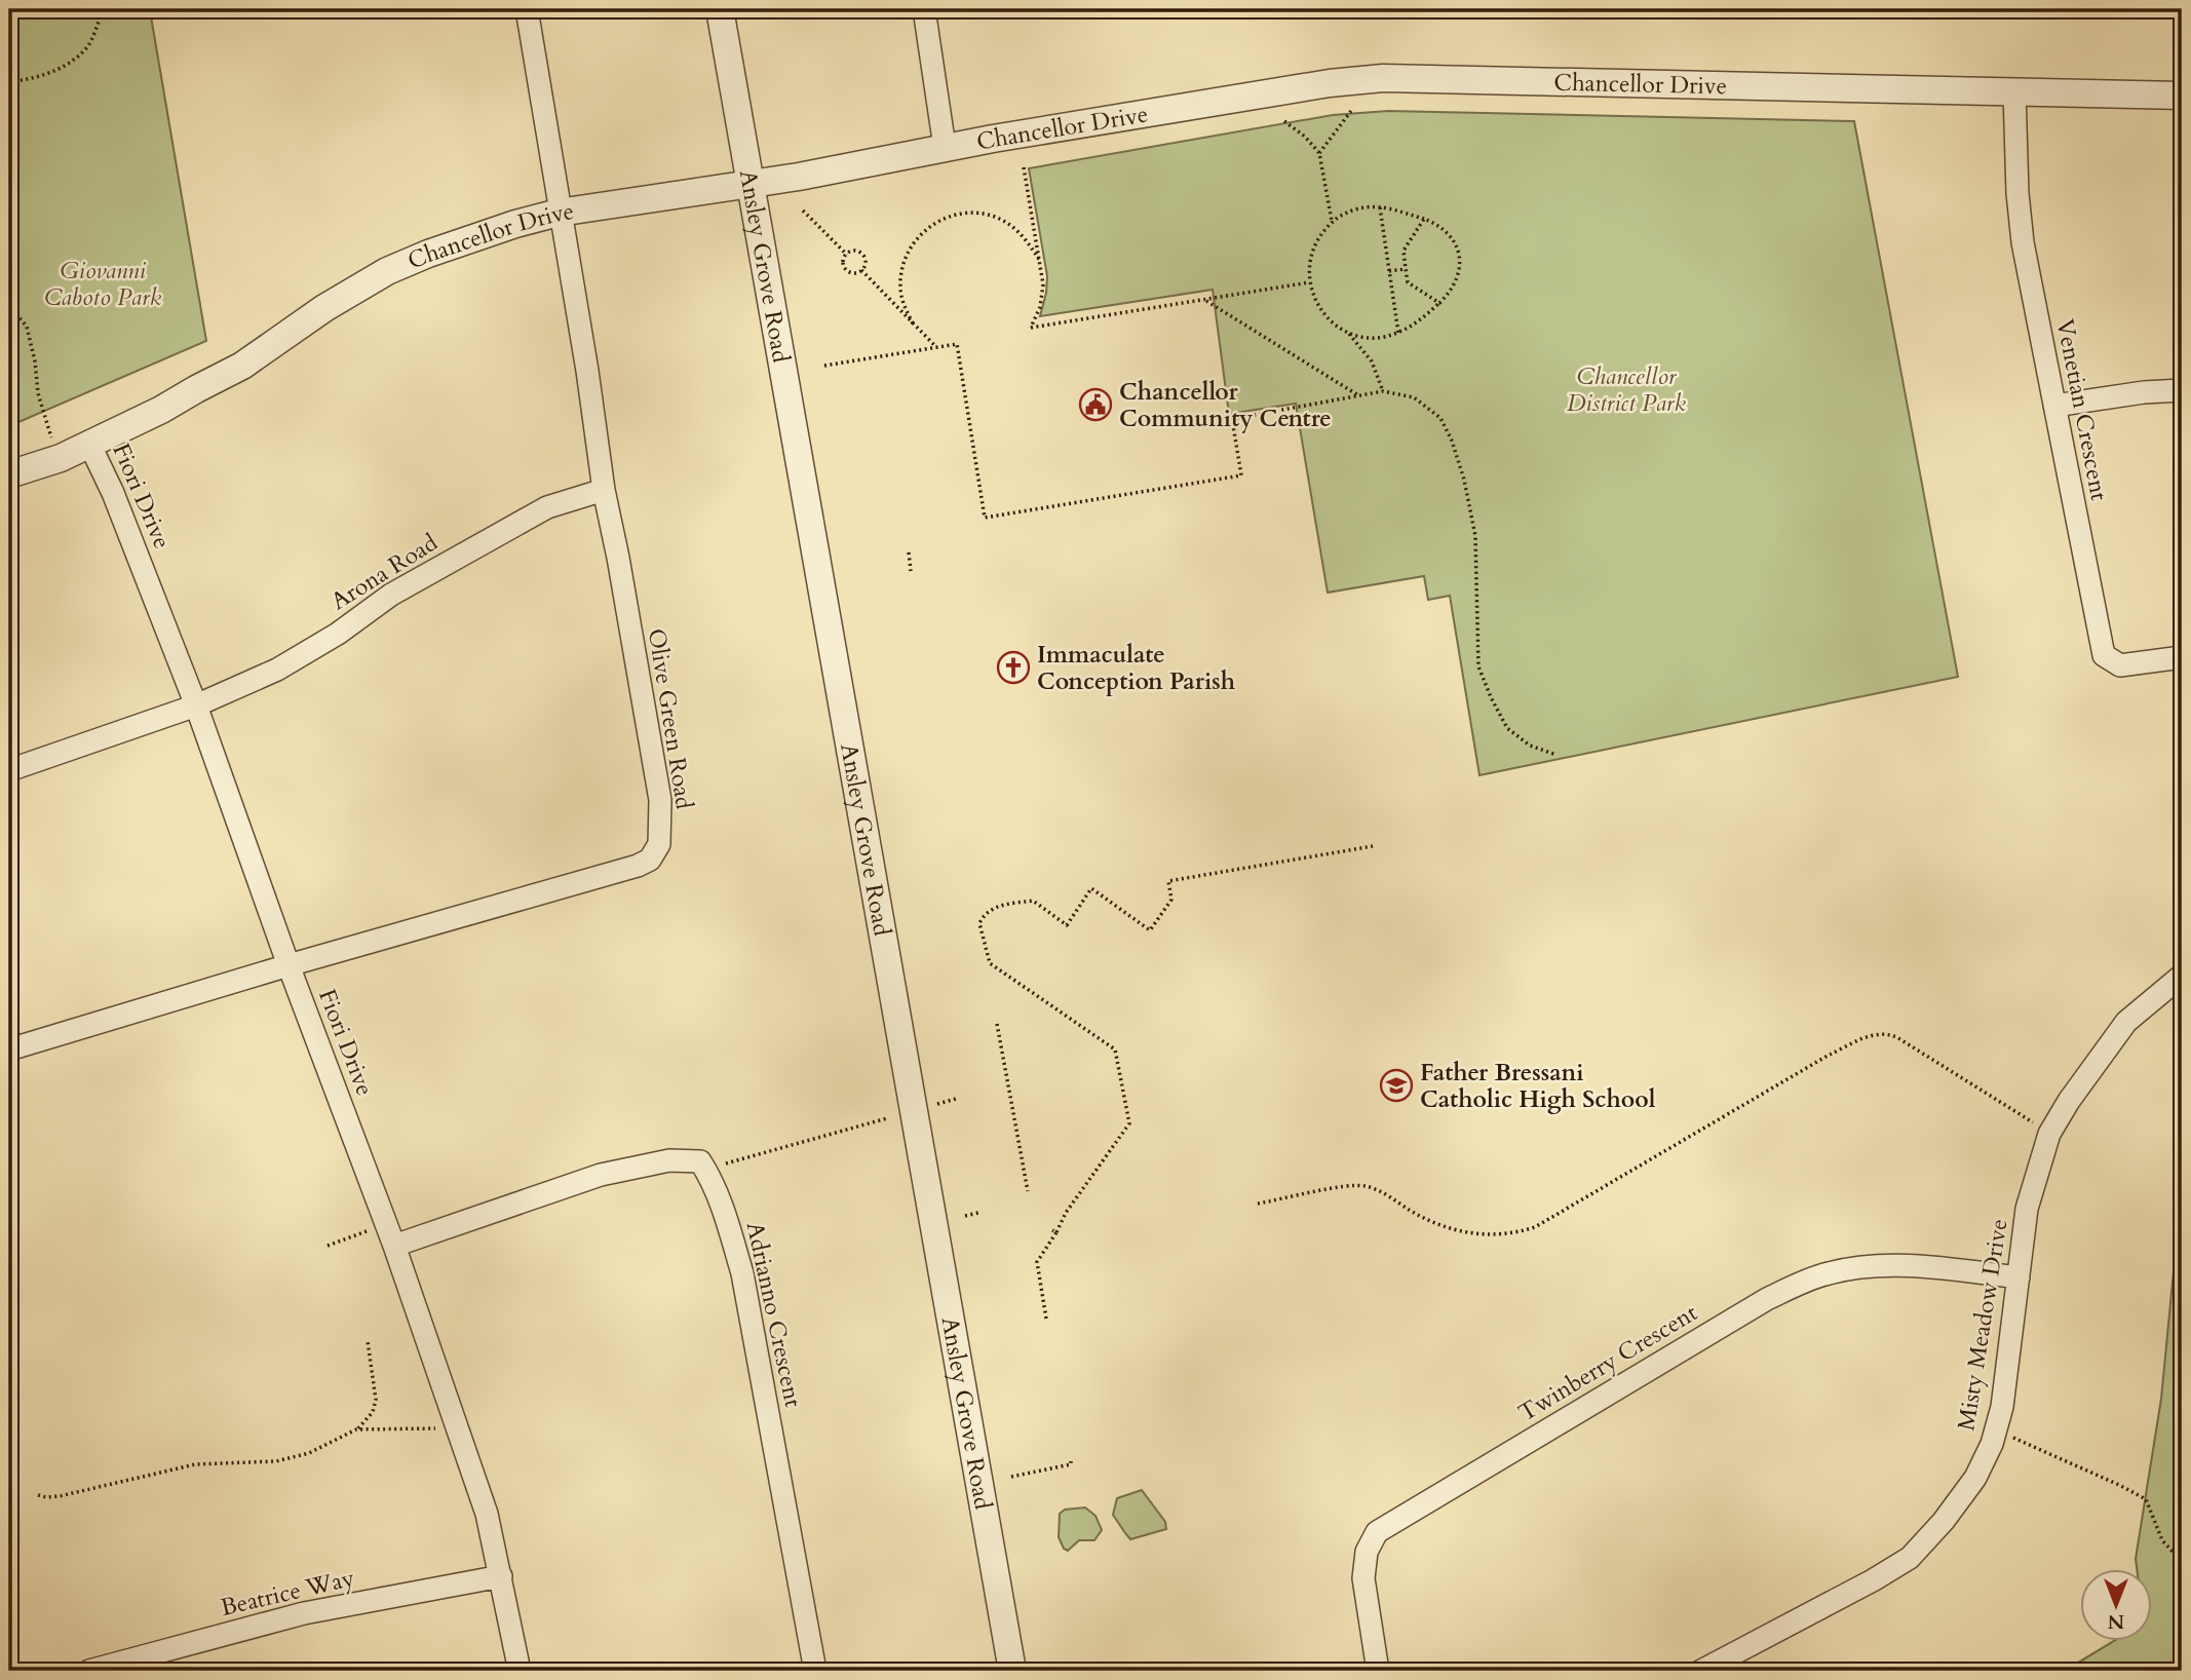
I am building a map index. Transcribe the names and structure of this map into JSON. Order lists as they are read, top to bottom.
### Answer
{
  "streets": {
    "street": [
      "Chancellor Drive",
      "Ansley Grove Road",
      "Venetian Crescent",
      "Fiori Drive",
      "Arona Road",
      "Olive Green Road",
      "Adrianno Crescent",
      "Misty Meadow Drive",
      "Twinberry Crescent",
      "Beatrice Way"
    ]
  },
  "crossings": [
    ["Chancellor Drive", "Ansley Grove Road"],
    ["Chancellor Drive", "Venetian Crescent"],
    ["Chancellor Drive", "Fiori Drive"],
    ["Chancellor Drive", "Olive Green Road"],
    ["Fiori Drive", "Arona Road"],
    ["Fiori Drive", "Olive Green Road"],
    ["Fiori Drive", "Adrianno Crescent"],
    ["Fiori Drive", "Beatrice Way"],
    ["Arona Road", "Olive Green Road"],
    ["Misty Meadow Drive", "Twinberry Crescent"]
  ],
  "parks": ["Giovanni Caboto Park", "Chancellor District Park"],
  "places": {
    "public building": ["Chancellor Community Centre"],
    "church": ["Immaculate Conception Parish"],
    "school or university": ["Father Bressani Catholic High School"]
  },
  "north": "bottom"
}
